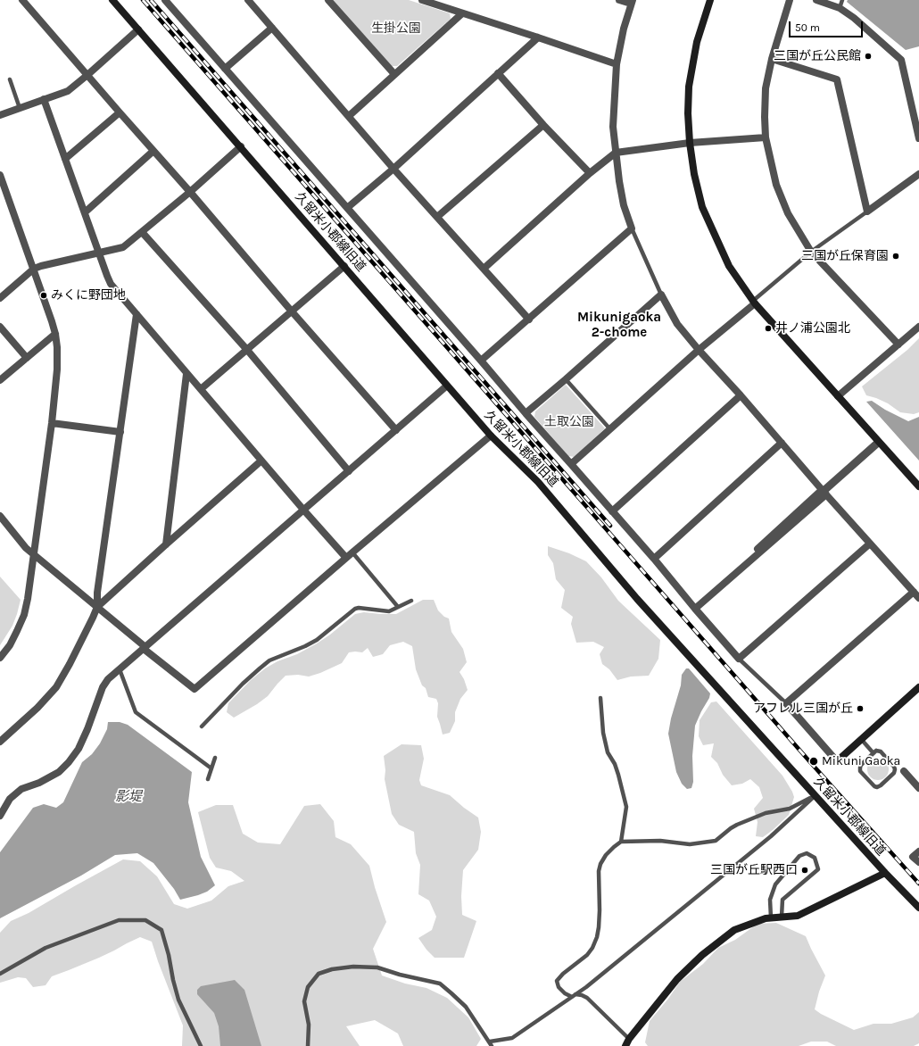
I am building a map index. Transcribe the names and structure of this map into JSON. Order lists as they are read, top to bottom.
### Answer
{
  "streets": {
    "street": ["久留米小郡線旧道"]
  },
  "districts": ["Mikunigaoka 2-chome"],
  "water": ["影堤"],
  "parks": ["生掛公園", "土取公園"],
  "places": [
    "三国が丘公民館",
    "三国が丘保育園",
    "みくに野団地",
    "井ノ浦公園北",
    "アフレル三国が丘",
    "Mikuni Gaoka",
    "三国が丘駅西口"
  ],
  "scale_bar": "50 m"
}
